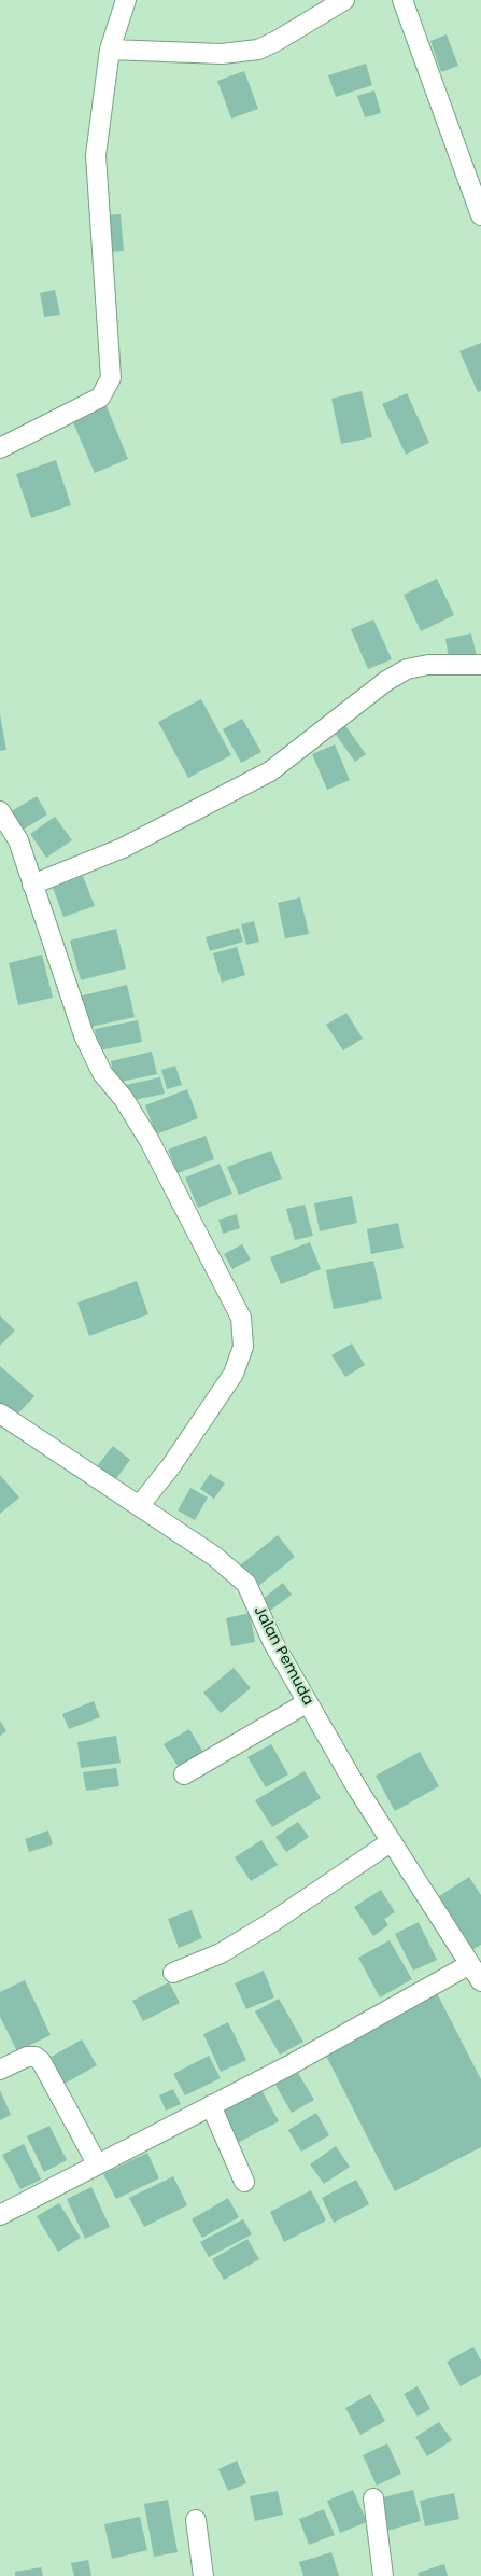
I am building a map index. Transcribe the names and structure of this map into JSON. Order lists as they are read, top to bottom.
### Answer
{
  "streets": {
    "street": ["Jalan Pemuda"]
  }
}
